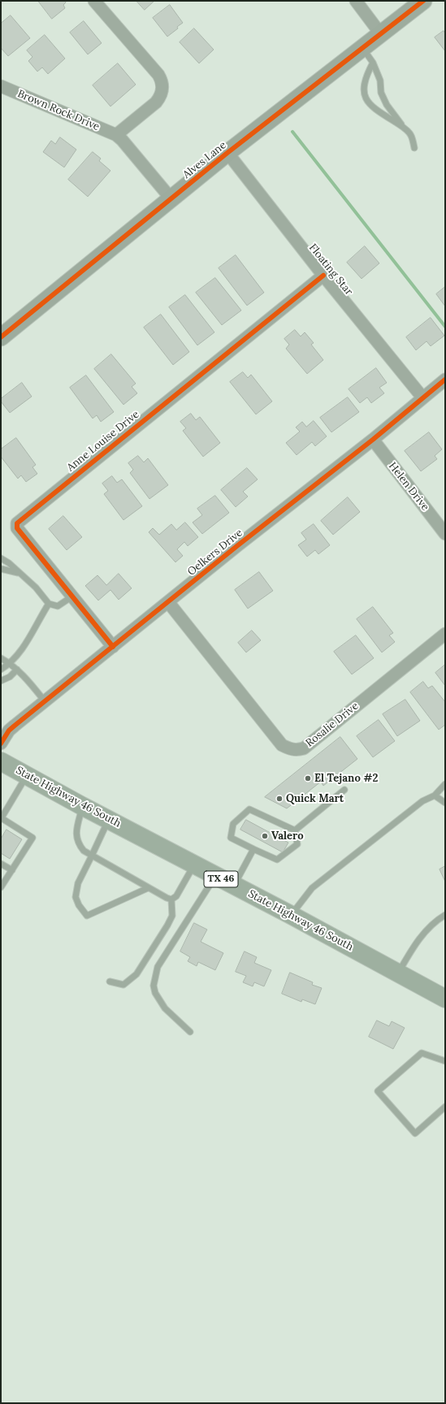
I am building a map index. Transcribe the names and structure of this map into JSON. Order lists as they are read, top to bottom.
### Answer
{
  "streets": {
    "main road": ["State Highway 46 South", "TX 46"],
    "street": [
      "Brown Rock Drive",
      "Alves Lane",
      "Floating Star",
      "Anne Louise Drive",
      "Helen Drive",
      "Oelkers Drive",
      "Rosalie Drive"
    ]
  },
  "crossings": [
    ["Brown Rock Drive", "Alves Lane"],
    ["Alves Lane", "Floating Star"],
    ["Floating Star", "Anne Louise Drive"],
    ["Floating Star", "Oelkers Drive"],
    ["Anne Louise Drive", "Oelkers Drive"],
    ["Helen Drive", "Oelkers Drive"],
    ["Oelkers Drive", "Rosalie Drive"]
  ],
  "places": ["El Tejano #2", "Quick Mart", "Valero"]
}
